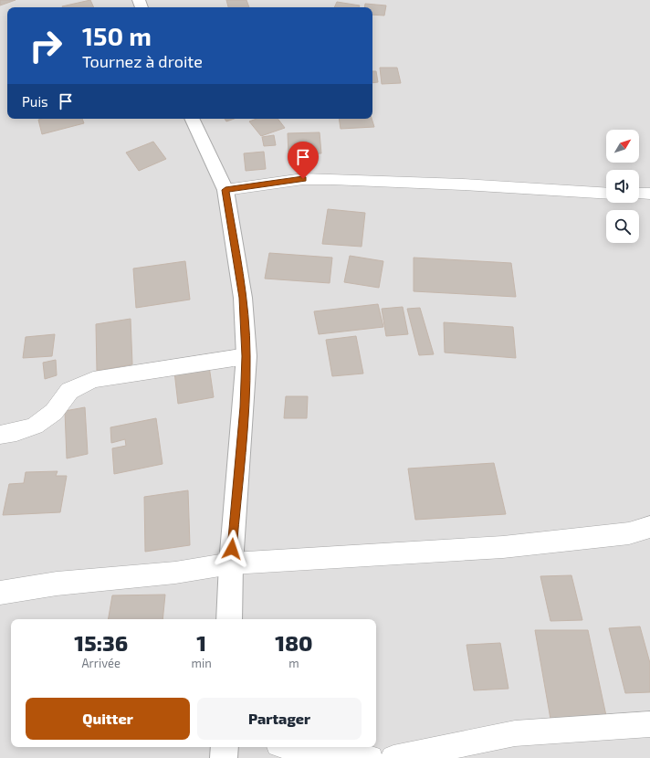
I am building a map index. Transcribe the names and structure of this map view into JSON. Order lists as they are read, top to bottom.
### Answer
{
  "north": "top right",
  "page": {
    "turn": ["150 m", "Tournez à droite"],
    "then": "Puis",
    "eta": [
      "15:36",
      "Arrivée",
      "1",
      "min",
      "180",
      "m"
    ],
    "buttons": ["Quitter", "Partager"]
  }
}
